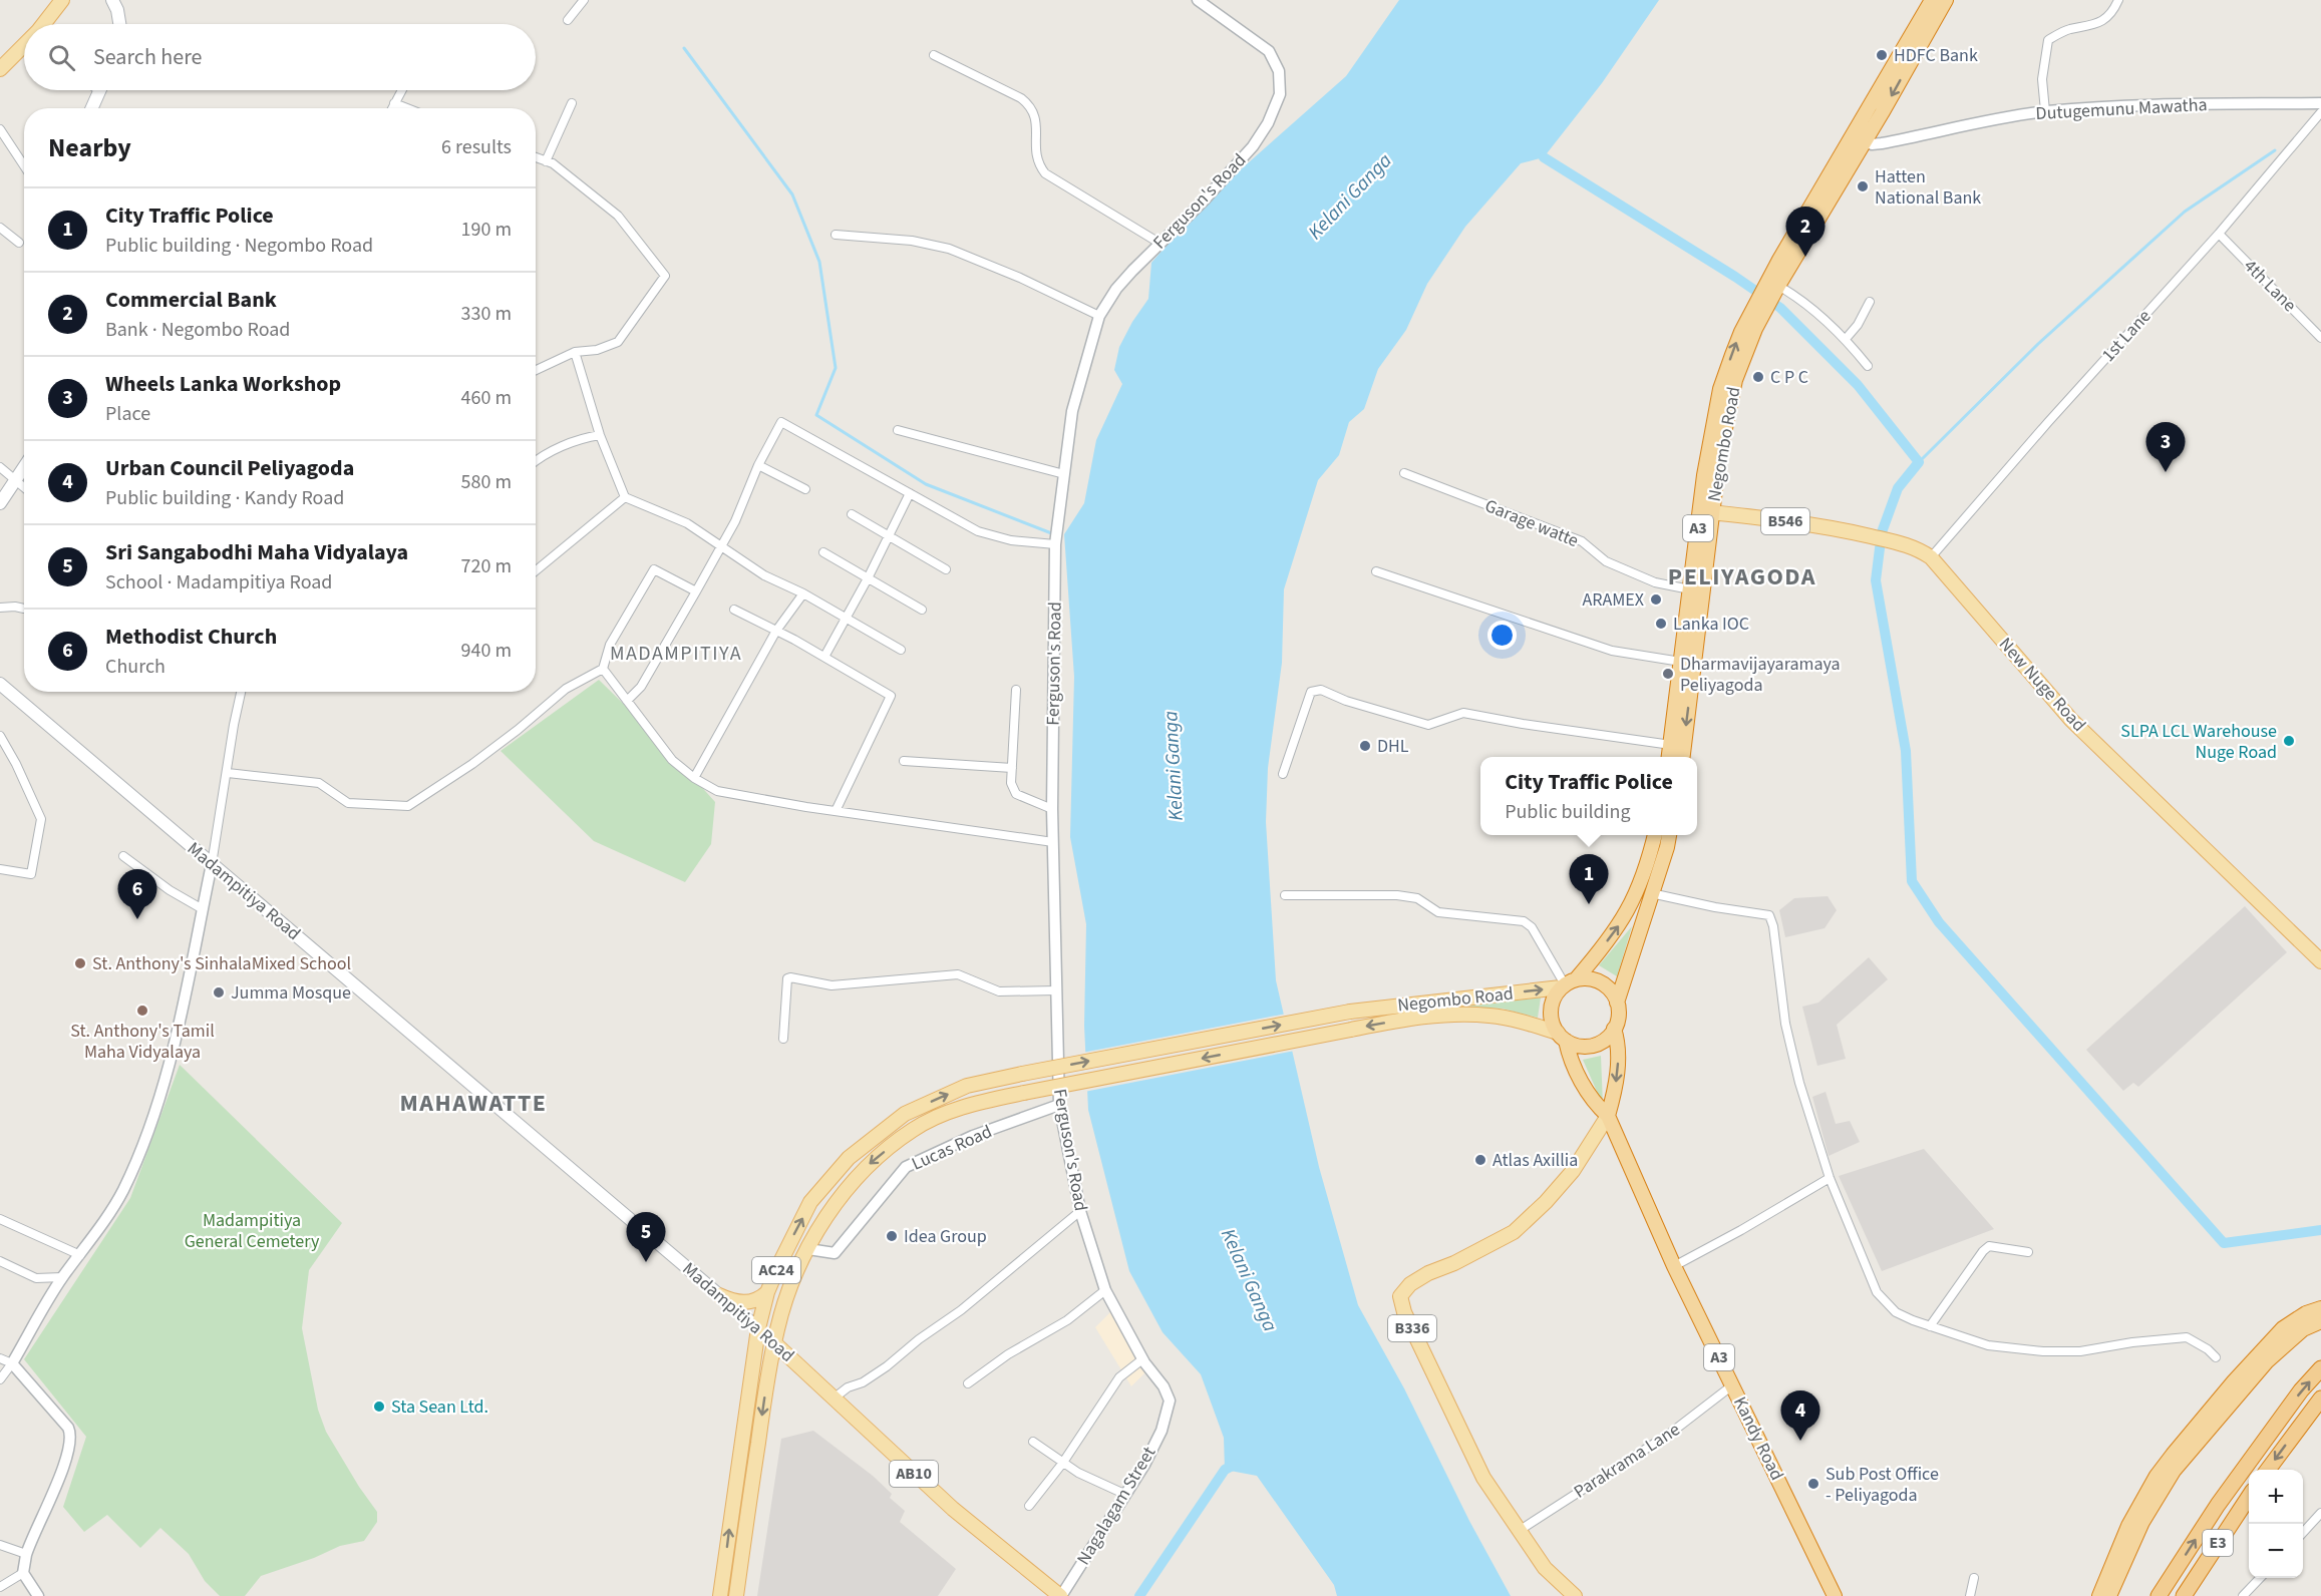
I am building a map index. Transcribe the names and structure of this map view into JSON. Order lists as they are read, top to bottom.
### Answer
{
  "streets": {
    "highway": [
      "Negombo Road",
      "A3",
      "Kandy Road",
      "E3"
    ],
    "main road": [
      "B546",
      "New Nuge Road",
      "Madampitiya Road",
      "AC24",
      "B336",
      "AB10"
    ],
    "street": [
      "Dutugemunu Mawatha",
      "Ferguson's Road",
      "4th Lane",
      "1st Lane",
      "Garage watte",
      "Lucas Road",
      "Parakrama Lane",
      "Nagalagam Street"
    ]
  },
  "crossings": [
    ["Dutugemunu Mawatha", "Negombo Road"],
    ["Ferguson's Road", "Lucas Road"],
    ["Ferguson's Road", "Nagalagam Street"],
    ["4th Lane", "1st Lane"],
    ["1st Lane", "New Nuge Road"],
    ["Negombo Road", "Garage watte"],
    ["Negombo Road", "New Nuge Road"],
    ["Negombo Road", "Lucas Road"],
    ["Negombo Road", "AC24"],
    ["Negombo Road", "Kandy Road"],
    ["Madampitiya Road", "AC24"],
    ["Madampitiya Road", "Nagalagam Street"],
    ["Lucas Road", "AC24"],
    ["B336", "Kandy Road"],
    ["B336", "Parakrama Lane"],
    ["Kandy Road", "Parakrama Lane"]
  ],
  "districts": ["PELIYAGODA", "MADAMPITIYA", "MAHAWATTE"],
  "water": ["Kelani Ganga"],
  "parks": ["Madampitiya General Cemetery"],
  "places": [
    "HDFC Bank",
    "Hatten National Bank",
    "C P C",
    "ARAMEX",
    "Lanka IOC",
    "Dharmavijayaramaya Peliyagoda",
    "SLPA LCL Warehouse Nuge Road",
    "DHL",
    "St. Anthony's SinhalaMixed School",
    "Jumma Mosque",
    "St. Anthony's Tamil Maha Vidyalaya",
    "Atlas Axillia",
    "Idea Group",
    "Sta Sean Ltd.",
    "Sub Post Office - Peliyagoda"
  ],
  "page": {
    "search": "Search here",
    "heading": ["Nearby", "6 results"],
    "list": [
      {
        "mark": "1",
        "name": "City Traffic Police",
        "note": "Public building · Negombo Road",
        "value": "190 m"
      },
      {
        "mark": "2",
        "name": "Commercial Bank",
        "note": "Bank · Negombo Road",
        "value": "330 m"
      },
      {
        "mark": "3",
        "name": "Wheels Lanka Workshop",
        "note": "Place",
        "value": "460 m"
      },
      {
        "mark": "4",
        "name": "Urban Council Peliyagoda",
        "note": "Public building · Kandy Road",
        "value": "580 m"
      },
      {
        "mark": "5",
        "name": "Sri Sangabodhi Maha Vidyalaya",
        "note": "School · Madampitiya Road",
        "value": "720 m"
      },
      {
        "mark": "6",
        "name": "Methodist Church",
        "note": "Church",
        "value": "940 m"
      }
    ],
    "pins": [
      "2",
      "3",
      "1",
      "6",
      "5",
      "4"
    ],
    "popup": ["City Traffic Police", "Public building"],
    "map_buttons": ["+", "−"]
  }
}
